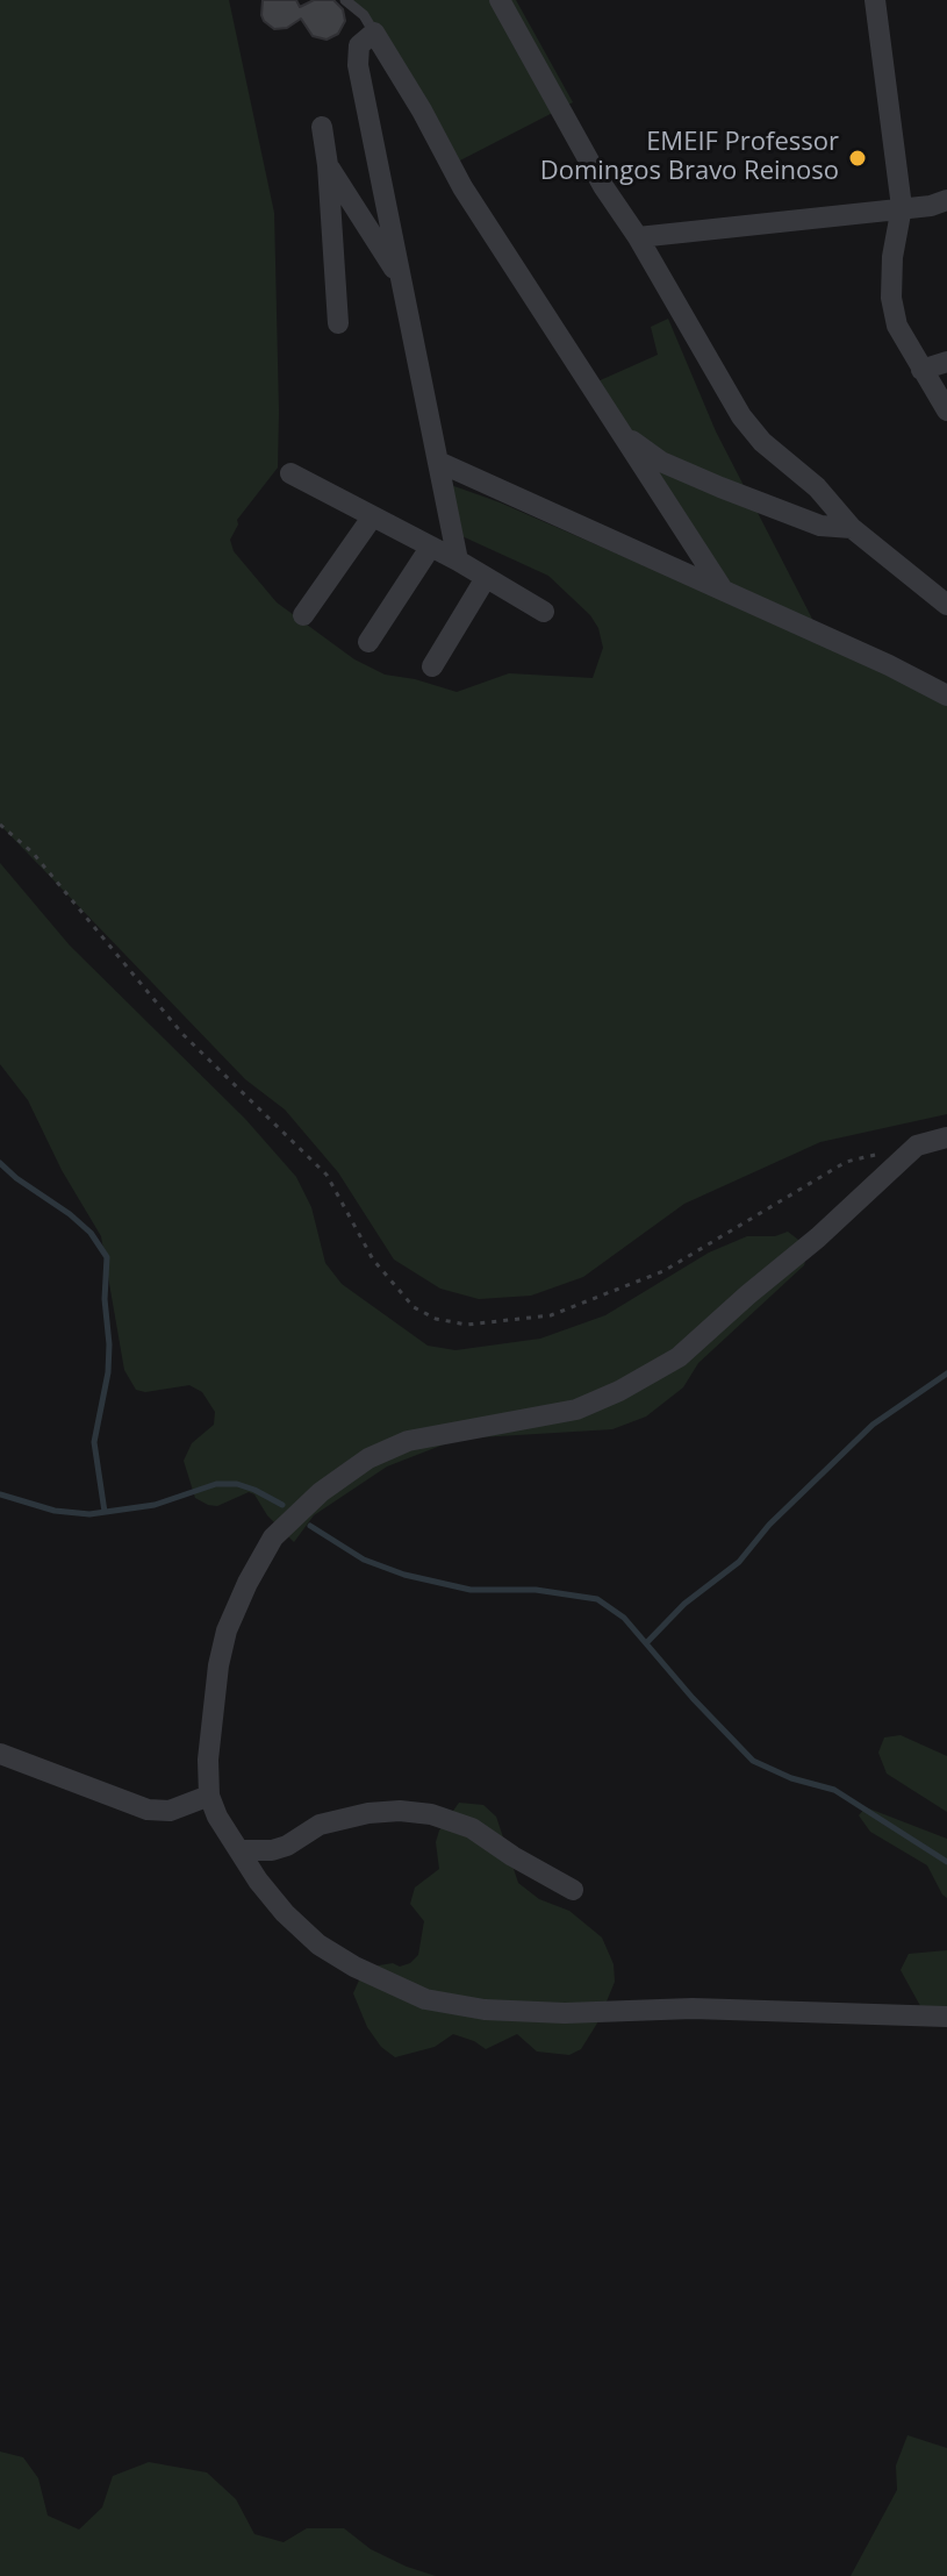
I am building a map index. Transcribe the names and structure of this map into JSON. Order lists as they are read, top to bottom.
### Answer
{
  "places": ["EMEIF Professor Domingos Bravo Reinoso"]
}
